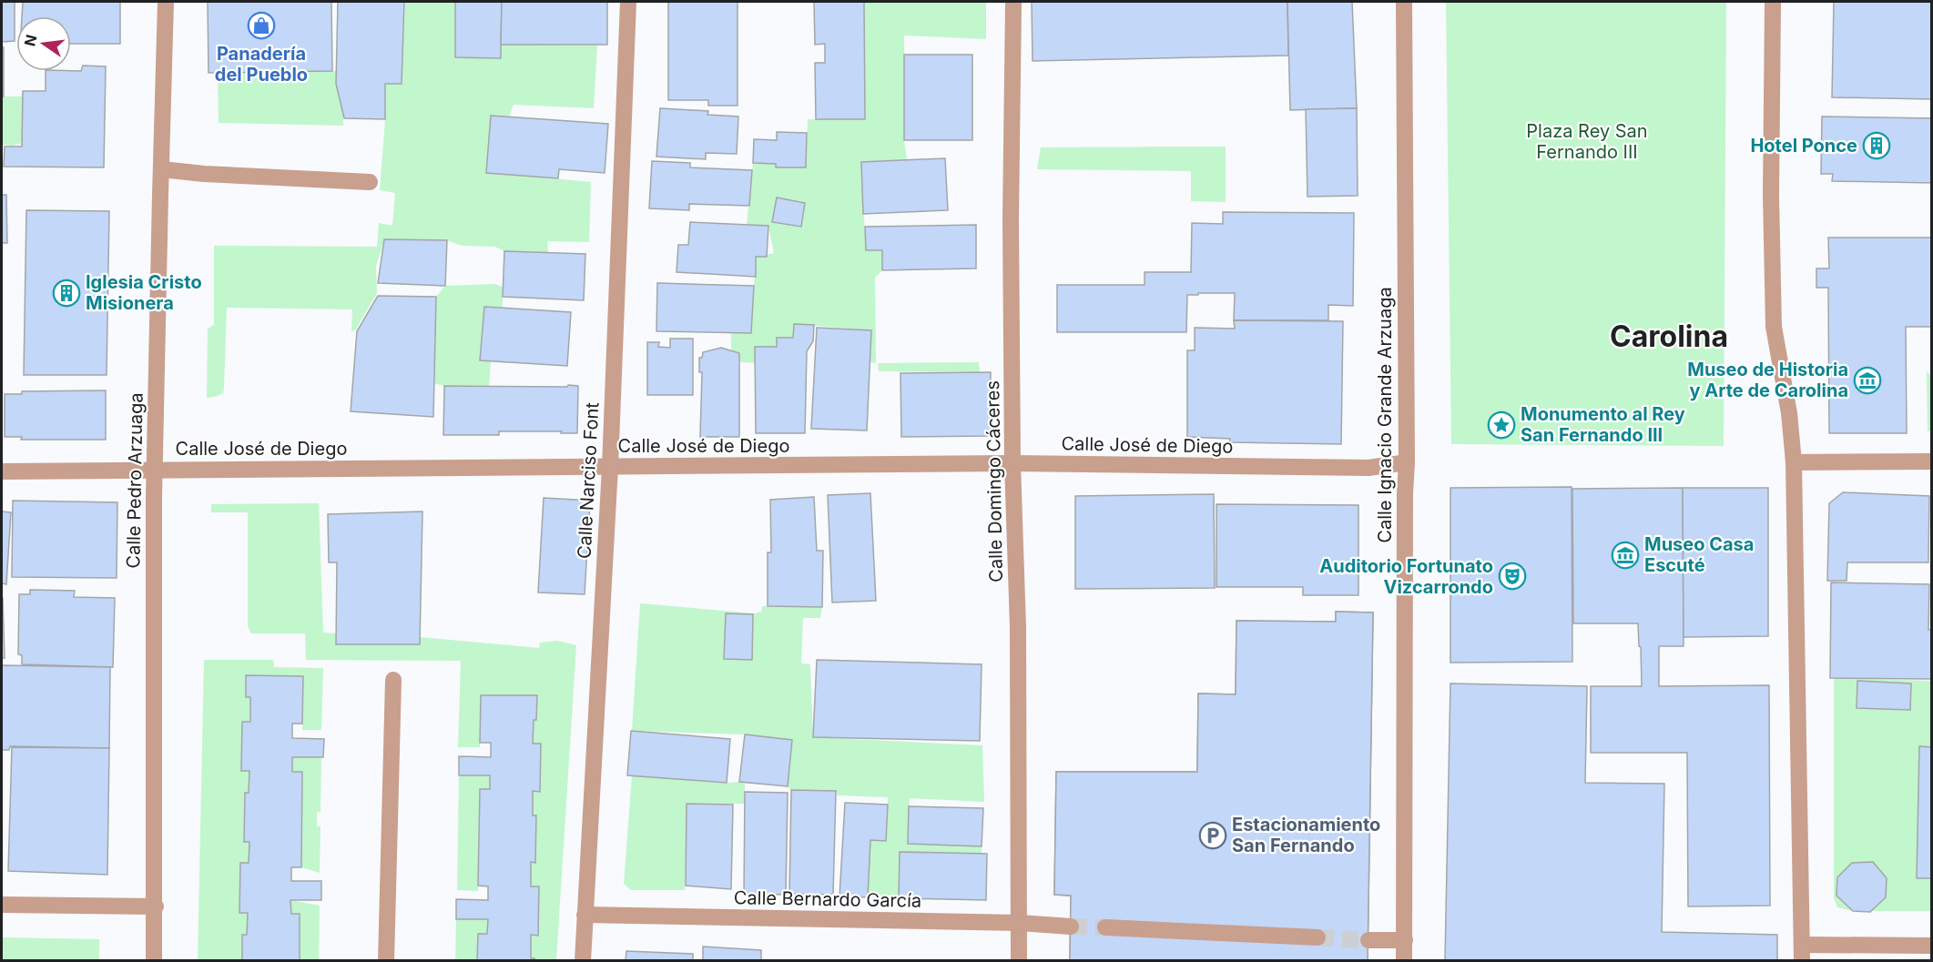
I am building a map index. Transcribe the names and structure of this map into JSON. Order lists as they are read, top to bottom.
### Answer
{
  "streets": {
    "street": [
      "Calle Ignacio Grande Arzuaga",
      "Calle José de Diego",
      "Calle Pedro Arzuaga",
      "Calle Narciso Font",
      "Calle Domingo Cáceres",
      "Calle Bernardo García"
    ]
  },
  "crossings": [
    ["Calle Ignacio Grande Arzuaga", "Calle José de Diego"],
    ["Calle José de Diego", "Calle Pedro Arzuaga"],
    ["Calle José de Diego", "Calle Narciso Font"],
    ["Calle José de Diego", "Calle Domingo Cáceres"],
    ["Calle Narciso Font", "Calle Bernardo García"],
    ["Calle Domingo Cáceres", "Calle Bernardo García"]
  ],
  "districts": ["Carolina"],
  "parks": ["Plaza Rey San Fernando III"],
  "places": {
    "shop": ["Panadería del Pueblo"],
    "building": ["Hotel Ponce", "Iglesia Cristo Misionera"],
    "museum": ["Museo de Historia y Arte de Carolina", "Museo Casa Escuté"],
    "place": ["Monumento al Rey San Fernando III"],
    "theatre": ["Auditorio Fortunato Vizcarrondo"],
    "parking": ["Estacionamiento San Fernando"]
  },
  "north": "left"
}
